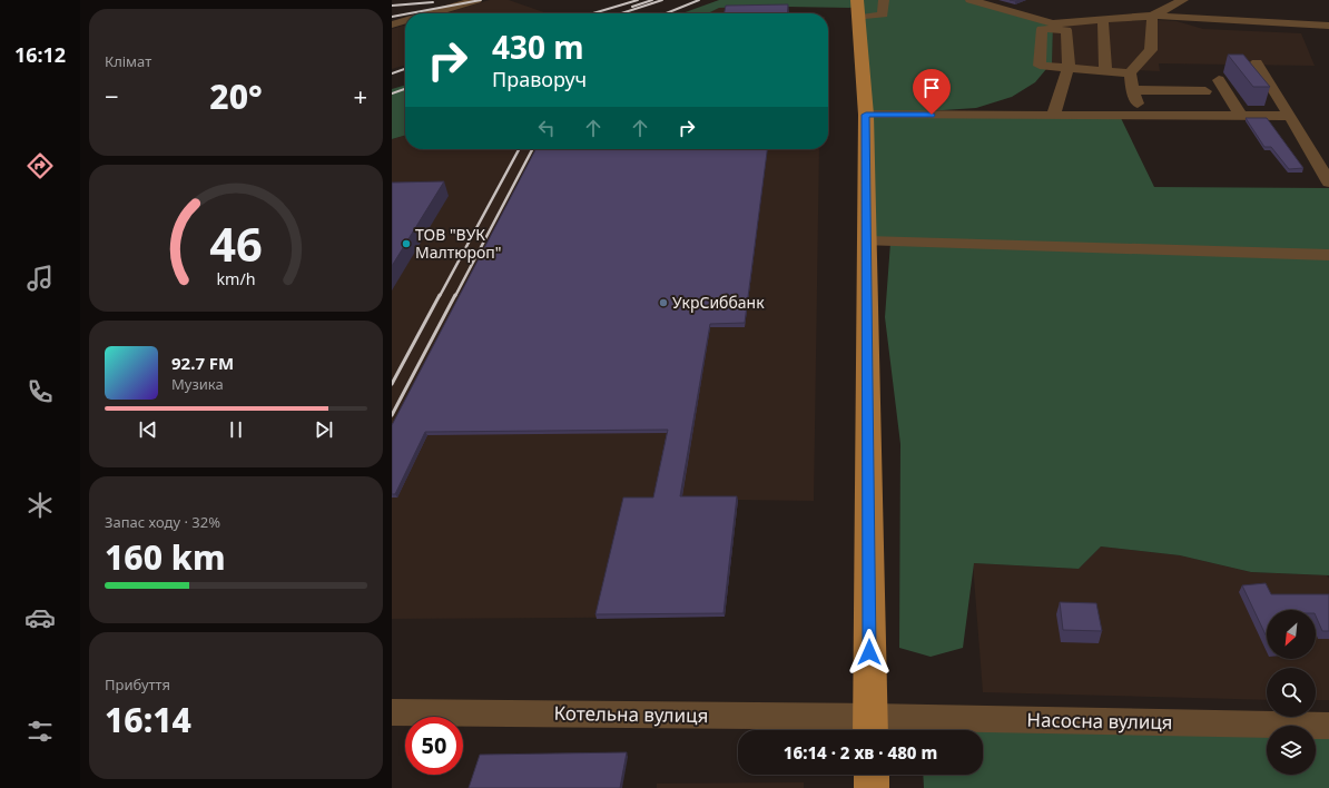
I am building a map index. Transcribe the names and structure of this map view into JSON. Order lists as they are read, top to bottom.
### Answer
{
  "streets": {
    "street": ["Котельна вулиця", "Насосна вулиця"]
  },
  "crossings": [
    ["Котельна вулиця", "Насосна вулиця"]
  ],
  "places": ["ТОВ \"ВУК Малтюроп\"", "УкрСиббанк"],
  "north": "bottom left",
  "page": {
    "tabs": "16:12",
    "tile": [
      "Клімат",
      ["Запас ходу · 32%", "160 km"],
      ["Прибуття", "16:14"]
    ],
    "turn": ["430 m", "Праворуч"],
    "heat": ["−", "20°", "+"],
    "song": ["92.7 FM", "Музика"],
    "limit": "50",
    "trip": "16:14 · 2 хв · 480 m",
    "gauge": ["46", "km/h"]
  }
}
